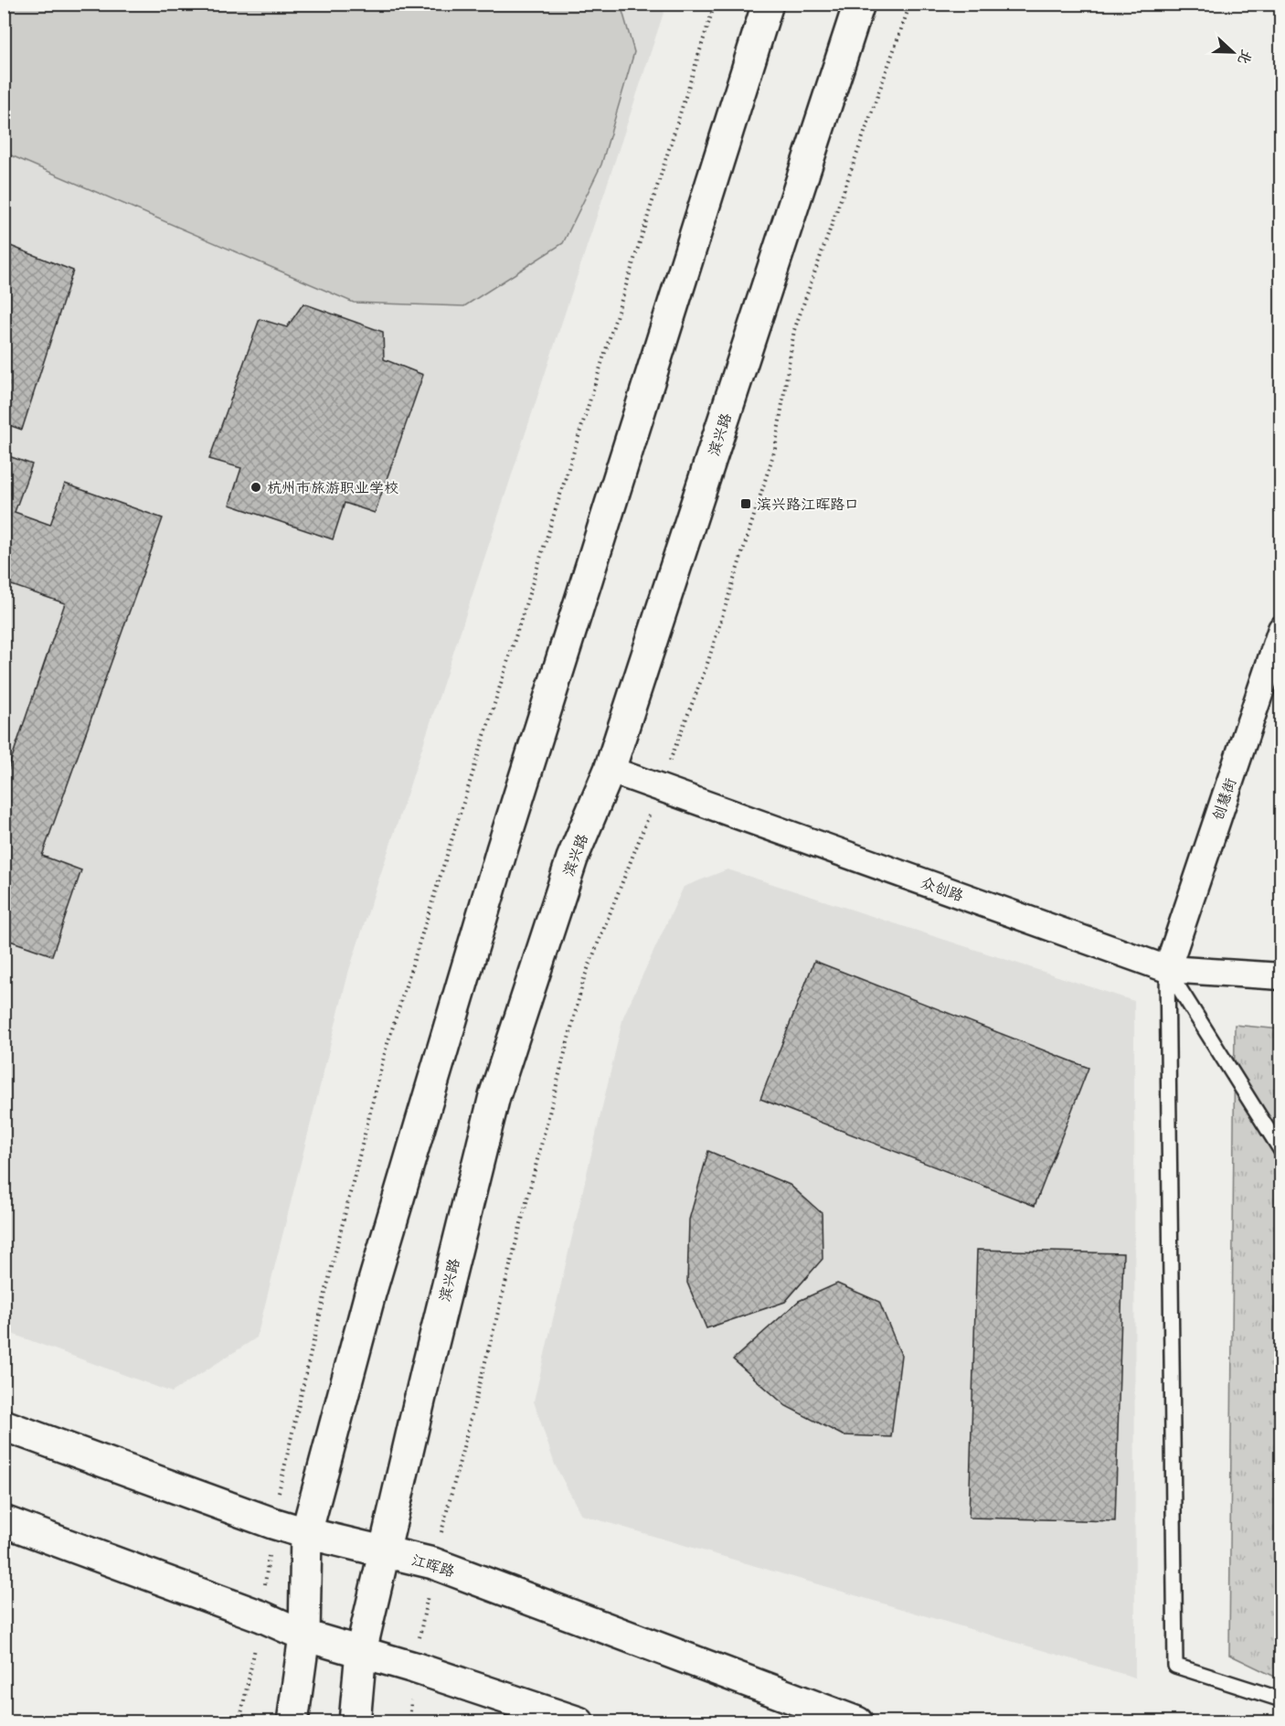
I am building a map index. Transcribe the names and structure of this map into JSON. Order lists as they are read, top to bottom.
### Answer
{
  "streets": {
    "main road": ["滨兴路", "江晖路"],
    "street": ["创慧街", "众创路"]
  },
  "crossings": [
    ["滨兴路", "众创路"],
    ["滨兴路", "江晖路"],
    ["创慧街", "众创路"]
  ],
  "places": {
    "other": ["杭州市旅游职业学校"],
    "transit": ["滨兴路江晖路口"]
  },
  "north": "right"
}
